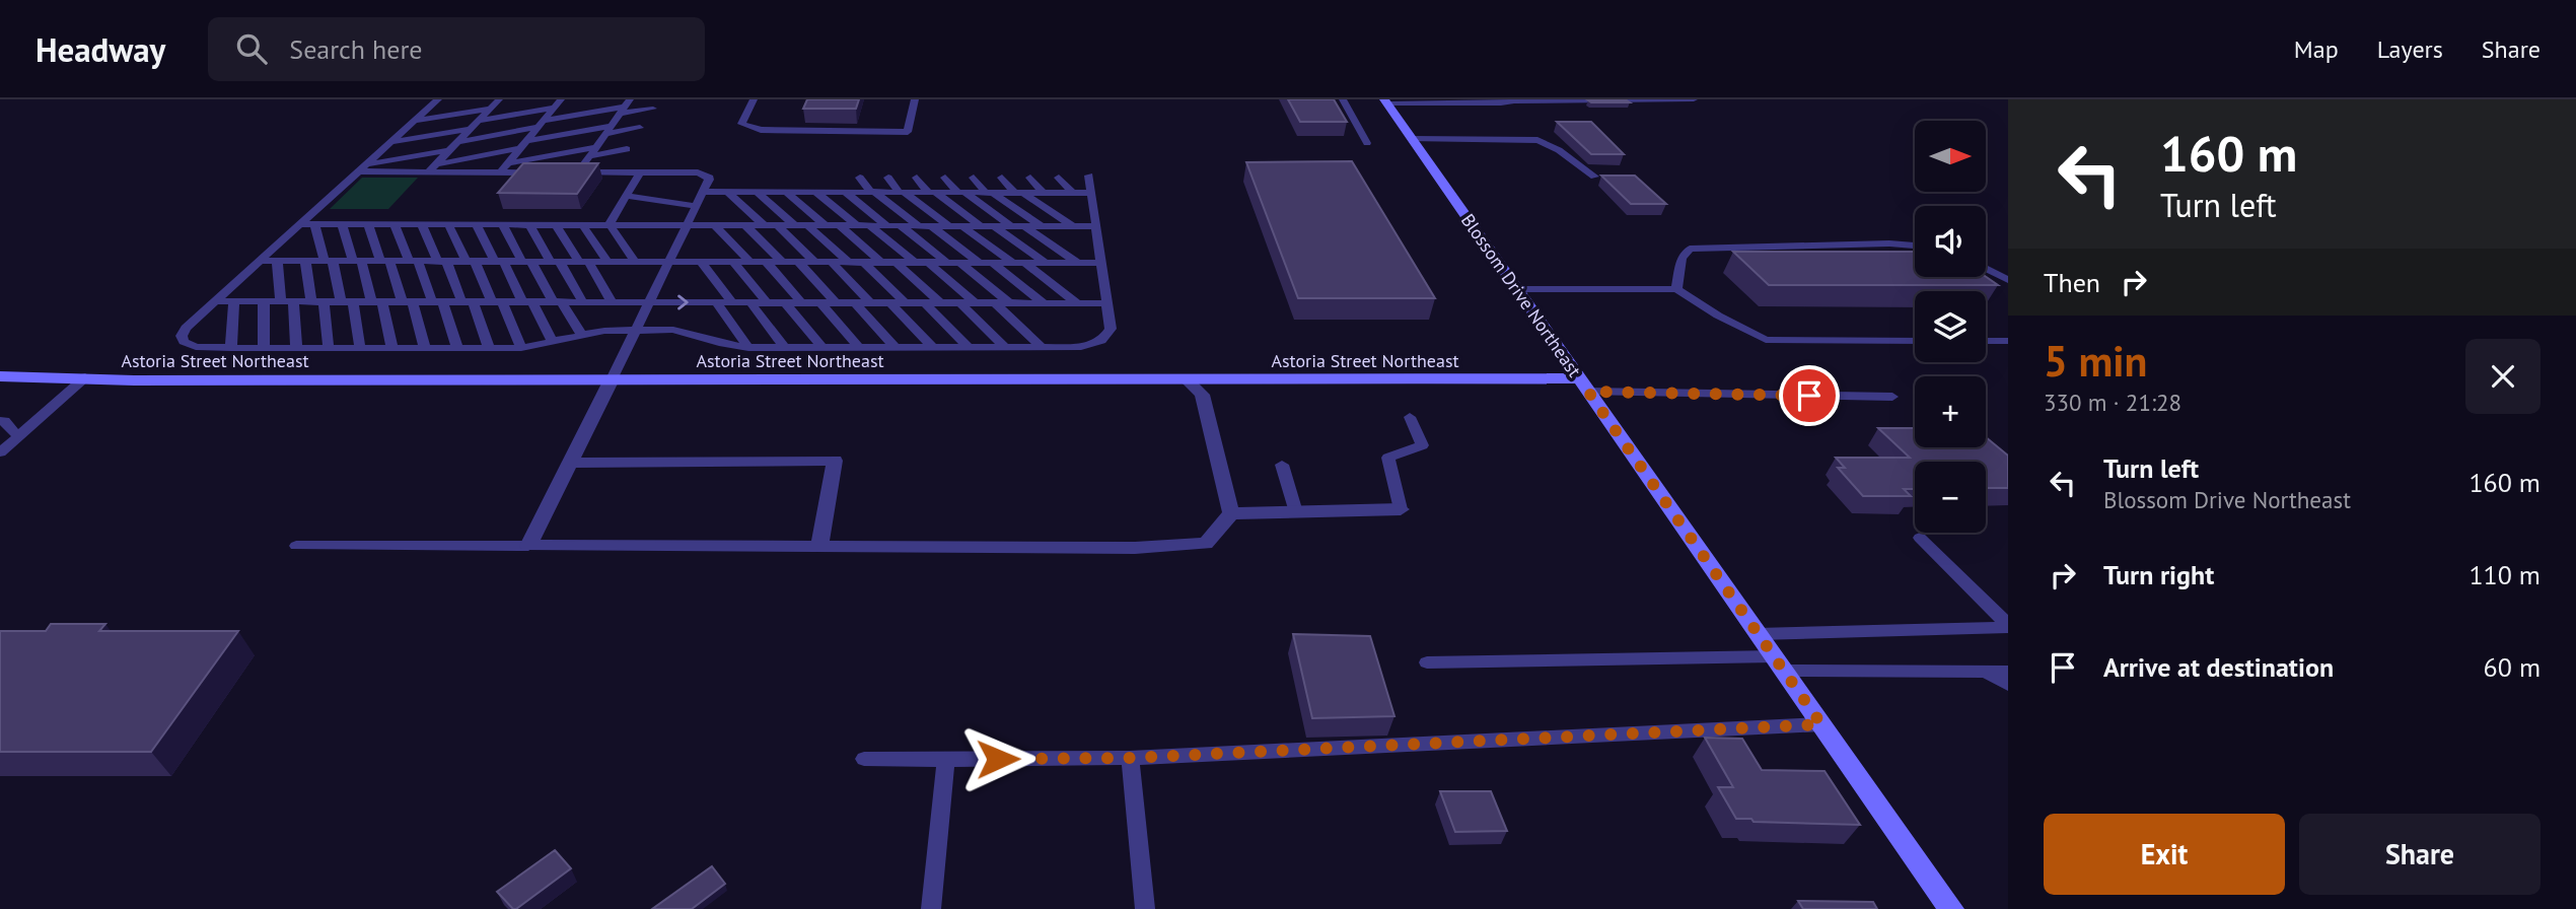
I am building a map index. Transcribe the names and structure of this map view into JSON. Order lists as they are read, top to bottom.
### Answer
{
  "streets": {
    "street": ["Blossom Drive Northeast", "Astoria Street Northeast"]
  },
  "crossings": [
    ["Blossom Drive Northeast", "Astoria Street Northeast"]
  ],
  "north": "right",
  "page": {
    "header": "Headway",
    "search": "Search here",
    "nav": ["Map", "Layers", "Share"],
    "turn": ["160 m", "Turn left"],
    "map_buttons": ["+", "−"],
    "then": "Then",
    "heading": ["5 min", "330 m · 21:28"],
    "list": [
      {
        "name": "Turn left",
        "note": "Blossom Drive Northeast",
        "value": "160 m"
      },
      {
        "name": "Turn right",
        "value": "110 m"
      },
      {
        "name": "Arrive at destination",
        "value": "60 m"
      }
    ],
    "buttons": ["Exit", "Share"]
  }
}
